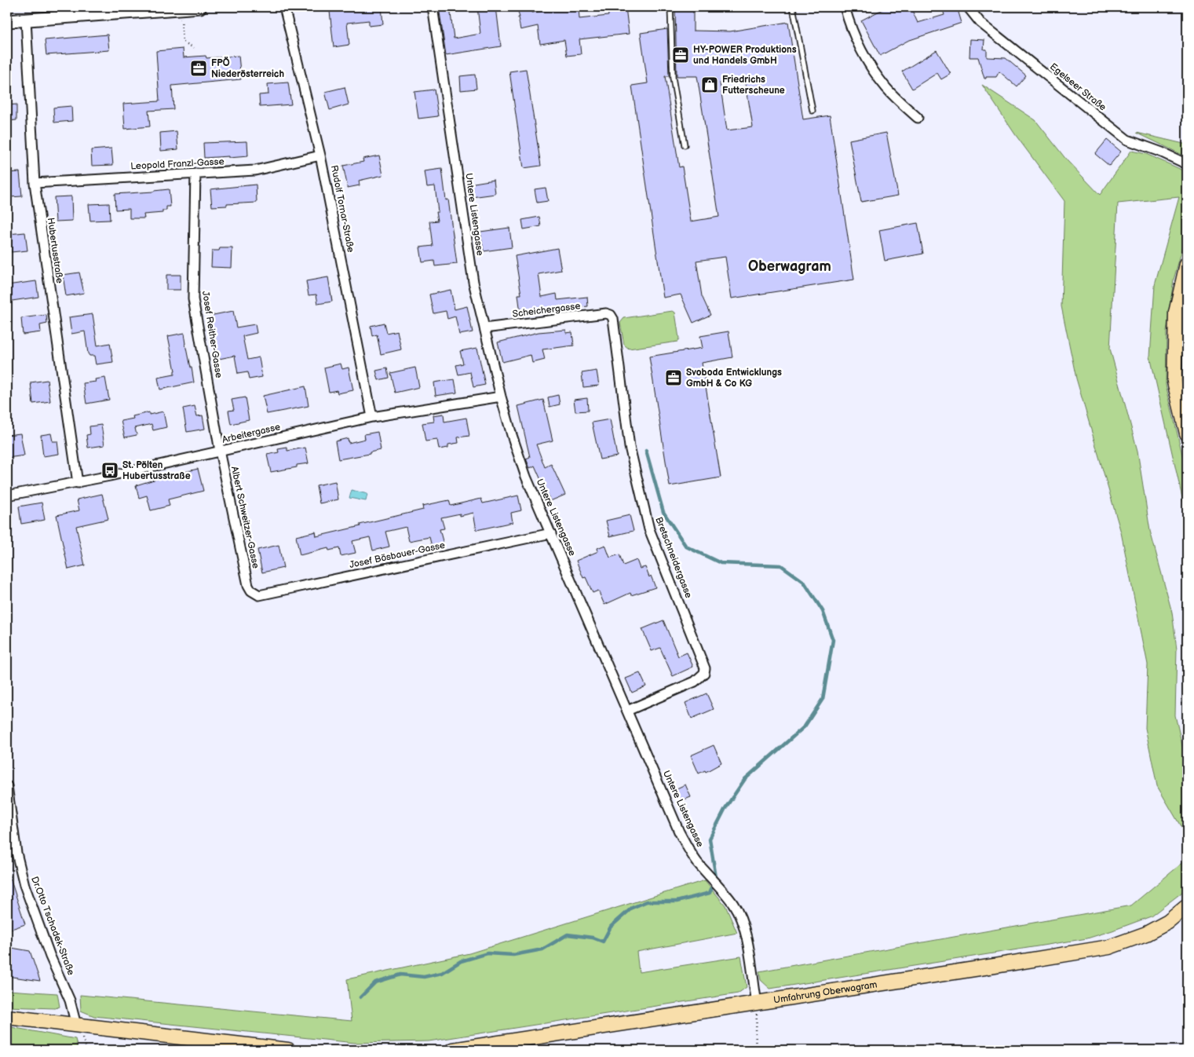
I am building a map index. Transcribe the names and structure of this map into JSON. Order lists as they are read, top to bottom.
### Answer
{
  "streets": {
    "main road": ["Umfahrung Oberwagram"],
    "street": [
      "Egelseer Straße",
      "Leopold Franzl-Gasse",
      "Rudolf Tornar-Straße",
      "Untere Listengasse",
      "Hubertusstraße",
      "Scheichergasse",
      "Josef Reither-Gasse",
      "Arbeitergasse",
      "Albert Schweitzer-Gasse",
      "Josef Bösbauer-Gasse",
      "Bretschneidergasse",
      "Dr.Otto Tschadek-Straße"
    ]
  },
  "crossings": [
    ["Leopold Franzl-Gasse", "Rudolf Tornar-Straße"],
    ["Leopold Franzl-Gasse", "Hubertusstraße"],
    ["Leopold Franzl-Gasse", "Josef Reither-Gasse"],
    ["Rudolf Tornar-Straße", "Arbeitergasse"],
    ["Untere Listengasse", "Scheichergasse"],
    ["Untere Listengasse", "Arbeitergasse"],
    ["Untere Listengasse", "Josef Bösbauer-Gasse"],
    ["Untere Listengasse", "Bretschneidergasse"],
    ["Untere Listengasse", "Umfahrung Oberwagram"],
    ["Hubertusstraße", "Arbeitergasse"],
    ["Scheichergasse", "Bretschneidergasse"],
    ["Josef Reither-Gasse", "Arbeitergasse"],
    ["Josef Reither-Gasse", "Albert Schweitzer-Gasse"],
    ["Arbeitergasse", "Albert Schweitzer-Gasse"],
    ["Albert Schweitzer-Gasse", "Josef Bösbauer-Gasse"]
  ],
  "districts": ["Oberwagram"],
  "places": {
    "office": ["HY-POWER Produktions und Handels GmbH", "FPÖ Niederösterreich", "Svoboda Entwicklungs GmbH & Co KG"],
    "shop": ["Friedrichs Futterscheune"],
    "bus stop": ["St. Pölten Hubertusstraße"]
  }
}
